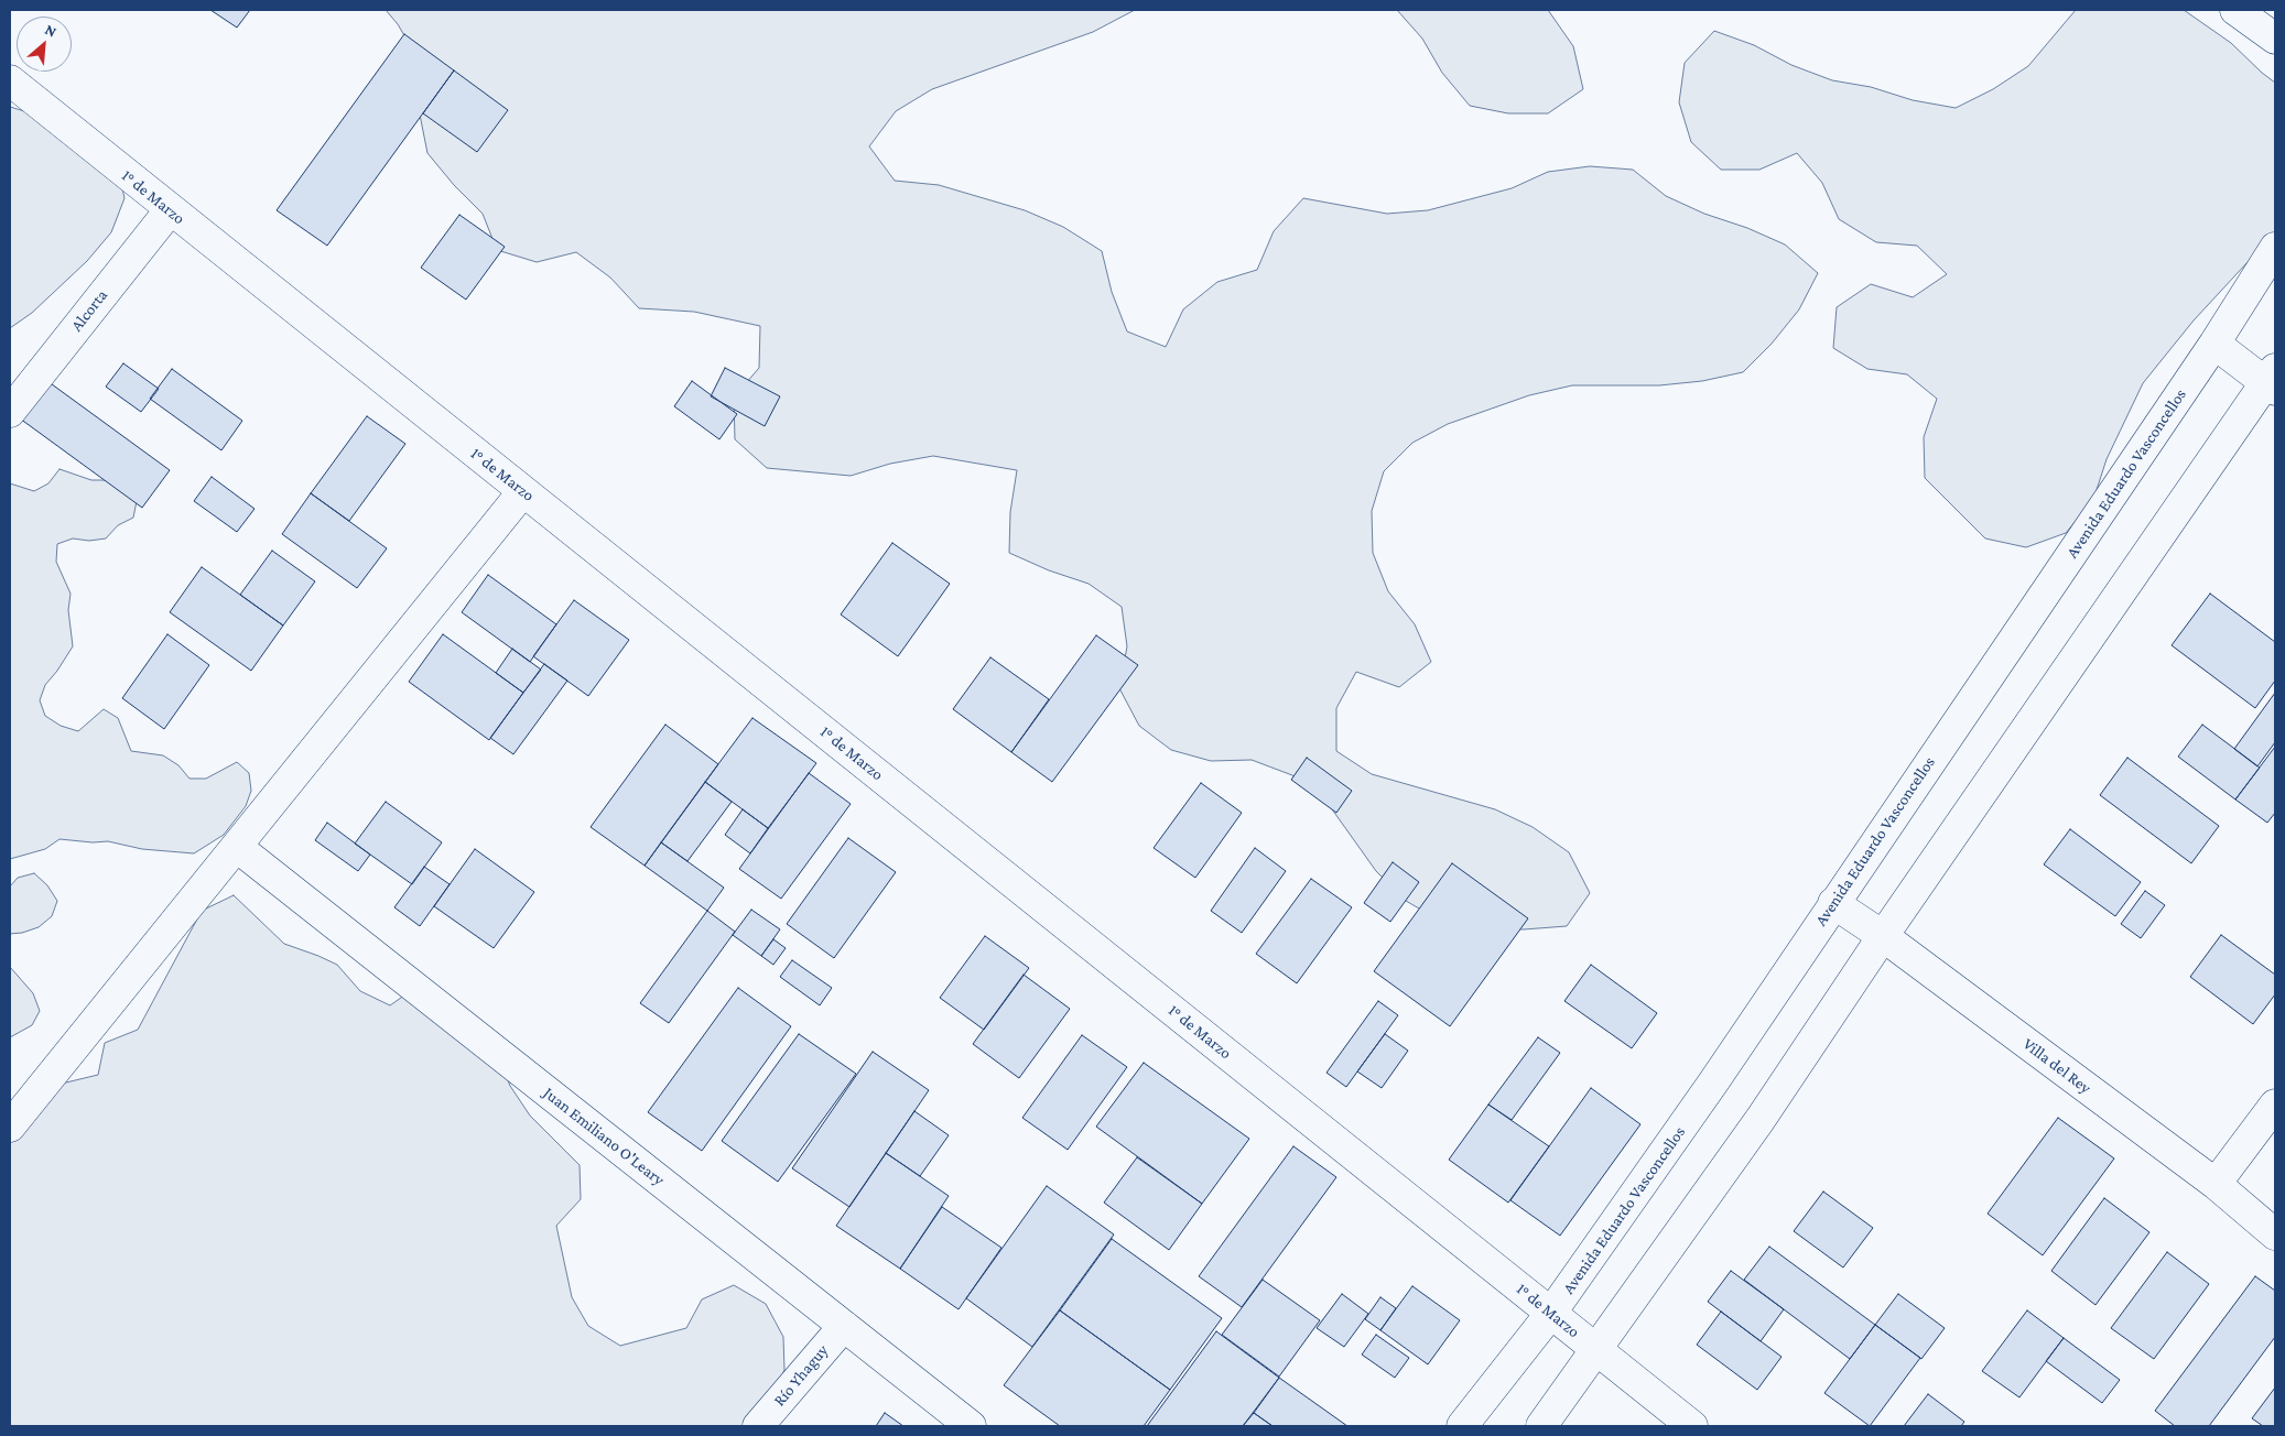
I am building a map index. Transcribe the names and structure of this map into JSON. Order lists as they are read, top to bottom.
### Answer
{
  "streets": {
    "street": [
      "1° de Marzo",
      "Alcorta",
      "Avenida Eduardo Vasconcellos",
      "Villa del Rey",
      "Juan Emiliano O'Leary",
      "Río Yhaguy"
    ]
  },
  "crossings": [
    ["1° de Marzo", "Alcorta"],
    ["1° de Marzo", "Avenida Eduardo Vasconcellos"],
    ["Avenida Eduardo Vasconcellos", "Villa del Rey"],
    ["Juan Emiliano O'Leary", "Río Yhaguy"]
  ],
  "north": "top right"
}
